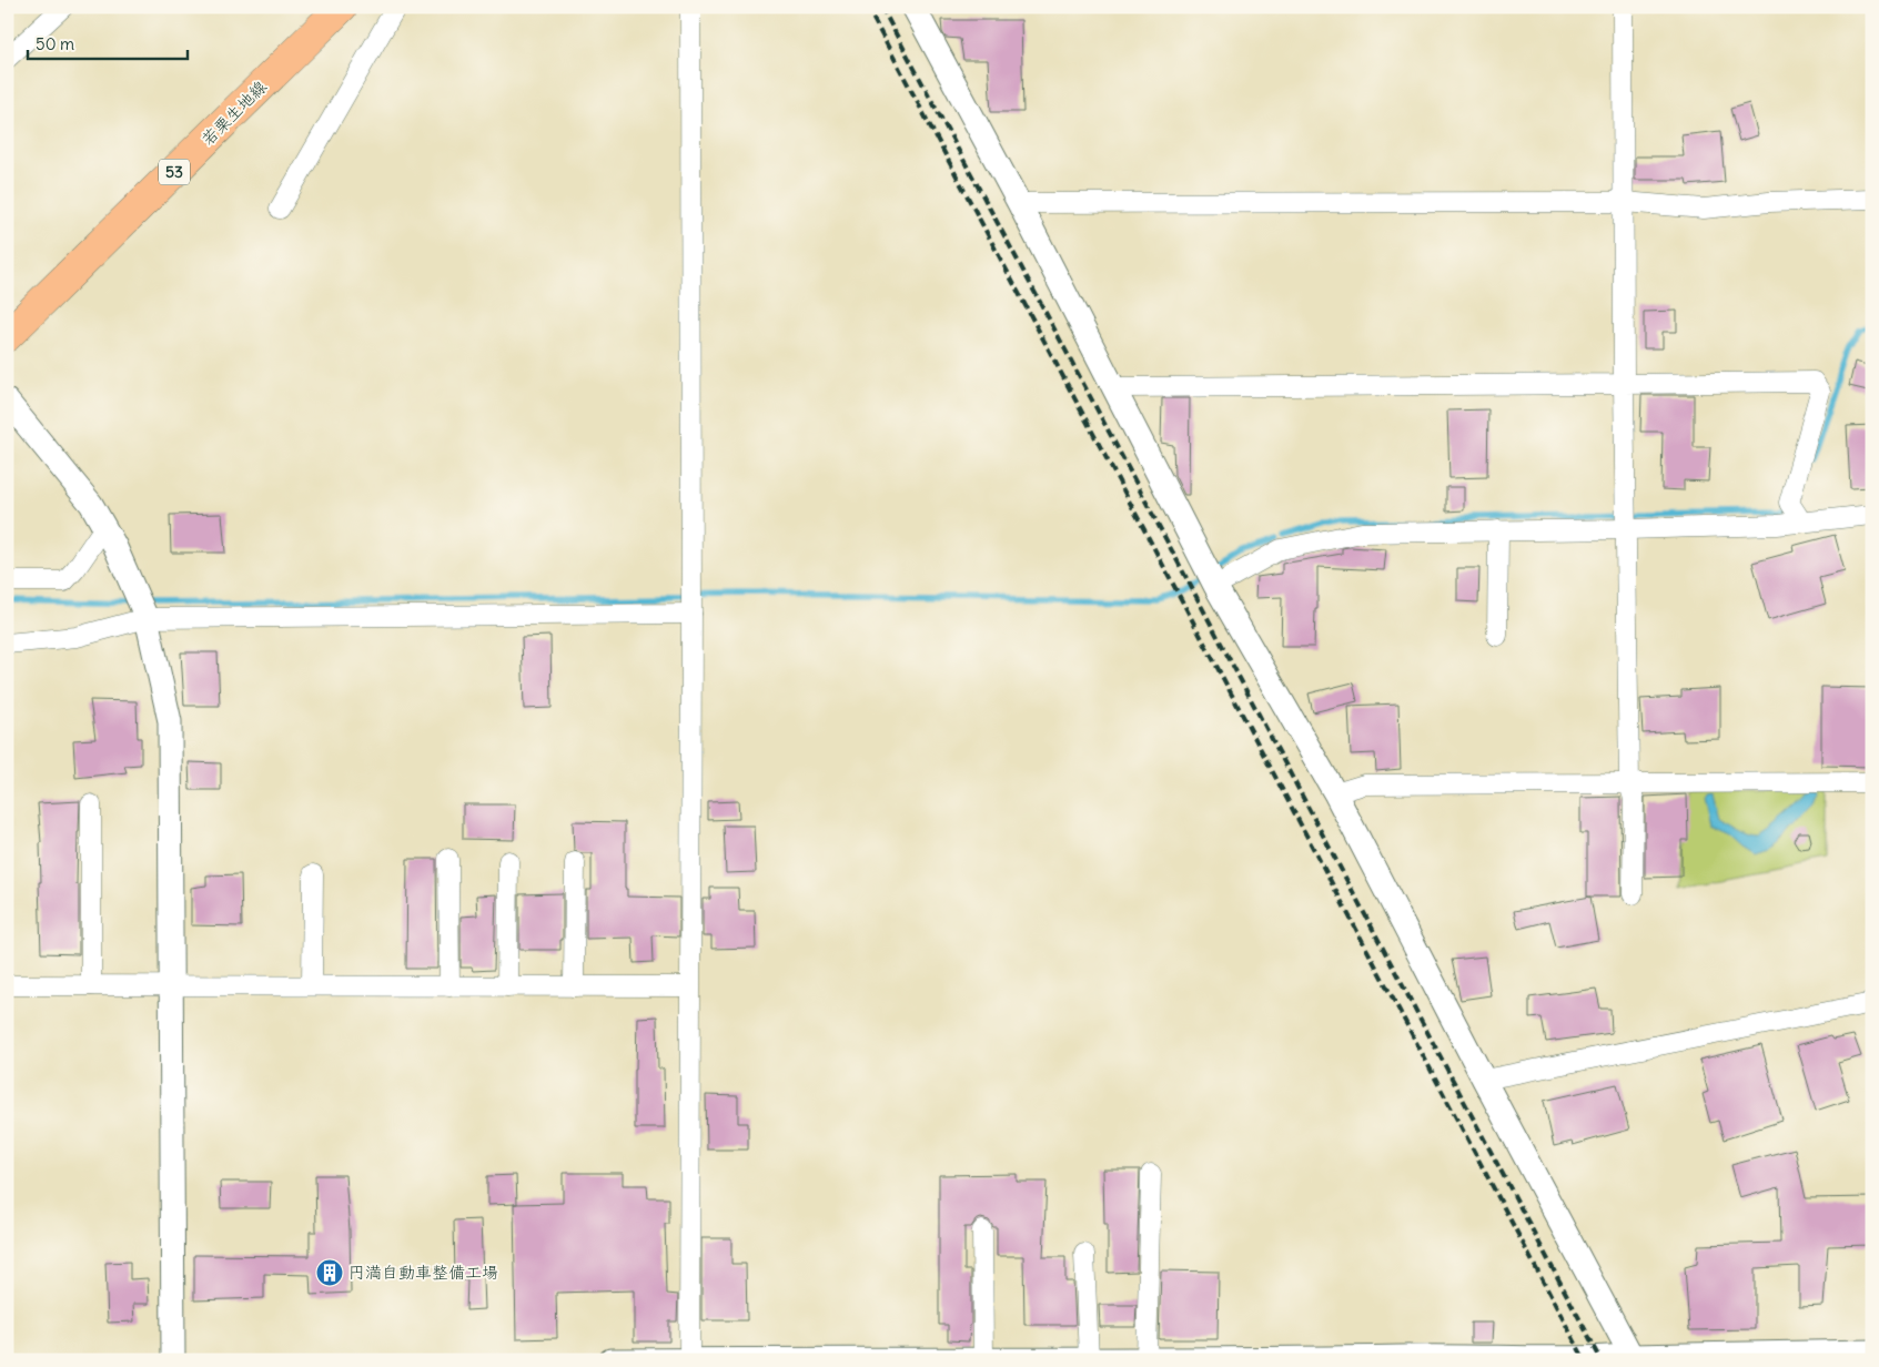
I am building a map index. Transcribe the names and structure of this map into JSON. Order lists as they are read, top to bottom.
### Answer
{
  "streets": {
    "main road": ["若栗生地線", "53"]
  },
  "places": {
    "building": ["円満自動車整備工場"]
  },
  "scale_bar": "50 m"
}
